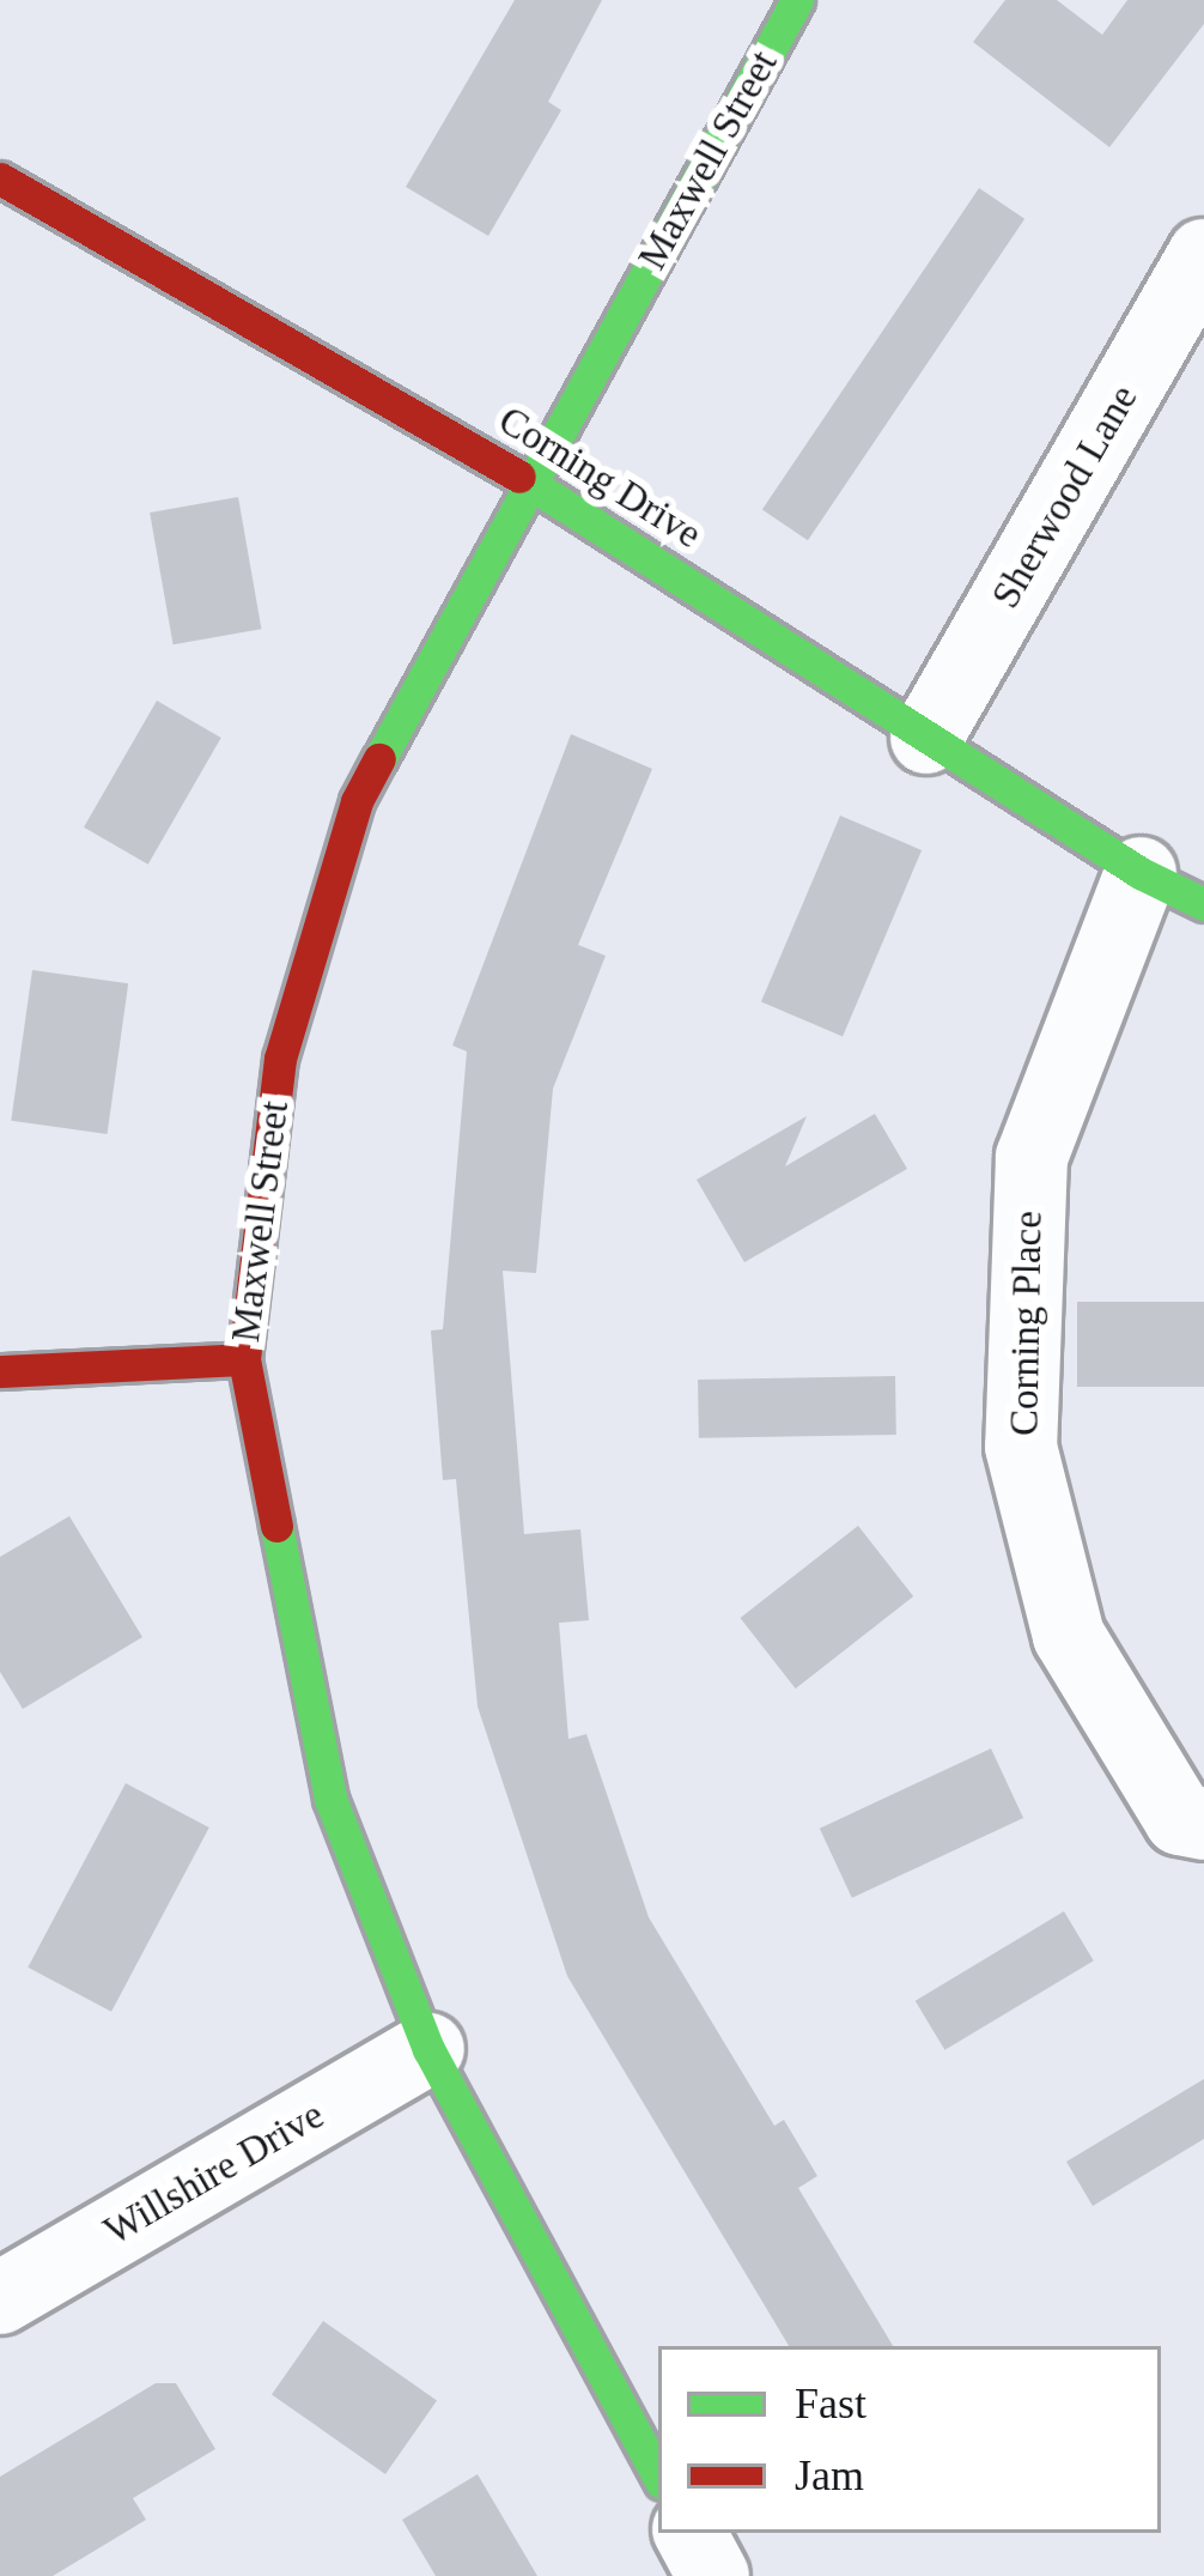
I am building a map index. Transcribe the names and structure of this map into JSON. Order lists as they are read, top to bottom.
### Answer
{
  "streets": {
    "street": [
      "Maxwell Street",
      "Corning Drive",
      "Sherwood Lane",
      "Corning Place",
      "Willshire Drive"
    ]
  },
  "crossings": [
    ["Maxwell Street", "Corning Drive"],
    ["Maxwell Street", "Willshire Drive"],
    ["Corning Drive", "Sherwood Lane"],
    ["Corning Drive", "Corning Place"]
  ],
  "legend": ["Fast", "Jam"]
}
